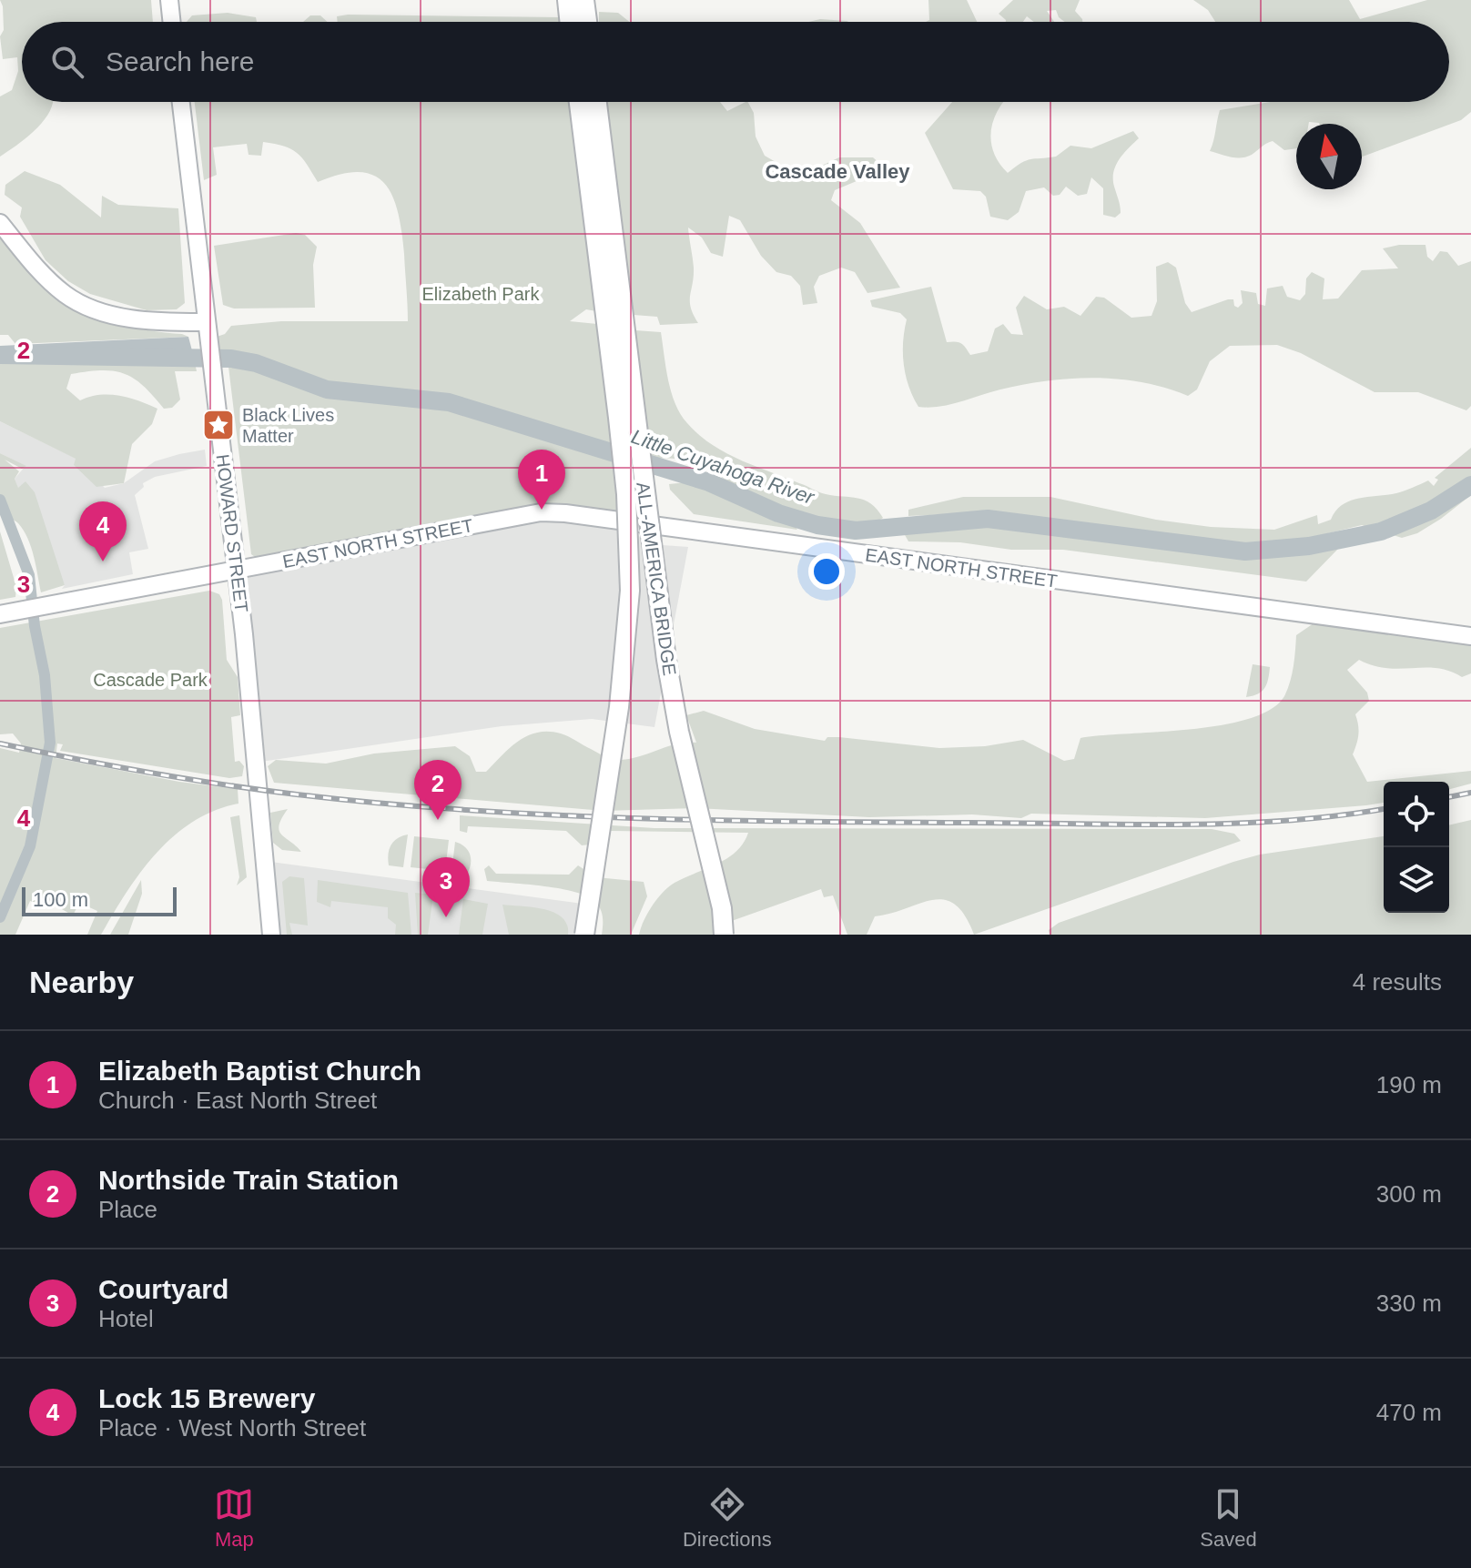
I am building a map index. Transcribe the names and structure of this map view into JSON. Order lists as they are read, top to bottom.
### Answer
{
  "streets": {
    "main road": ["ALL-AMERICA BRIDGE"],
    "street": ["HOWARD STREET", "EAST NORTH STREET"]
  },
  "crossings": [
    ["HOWARD STREET", "EAST NORTH STREET"]
  ],
  "districts": ["Cascade Valley"],
  "water": ["Little Cuyahoga River"],
  "parks": ["Elizabeth Park", "Cascade Park"],
  "places": {
    "place": ["Black Lives Matter"]
  },
  "scale_bar": "100 m",
  "north": "top",
  "page": {
    "search": "Search here",
    "pins": [
      "1",
      "4",
      "2",
      "3"
    ],
    "scale": "100 m",
    "heading": ["Nearby", "4 results"],
    "list": [
      {
        "mark": "1",
        "name": "Elizabeth Baptist Church",
        "note": "Church · East North Street",
        "value": "190 m"
      },
      {
        "mark": "2",
        "name": "Northside Train Station",
        "note": "Place",
        "value": "300 m"
      },
      {
        "mark": "3",
        "name": "Courtyard",
        "note": "Hotel",
        "value": "330 m"
      },
      {
        "mark": "4",
        "name": "Lock 15 Brewery",
        "note": "Place · West North Street",
        "value": "470 m"
      }
    ],
    "nav": ["Map", "Directions", "Saved"]
  },
  "grid": {
    "rows": ["2", "3", "4"]
  }
}
